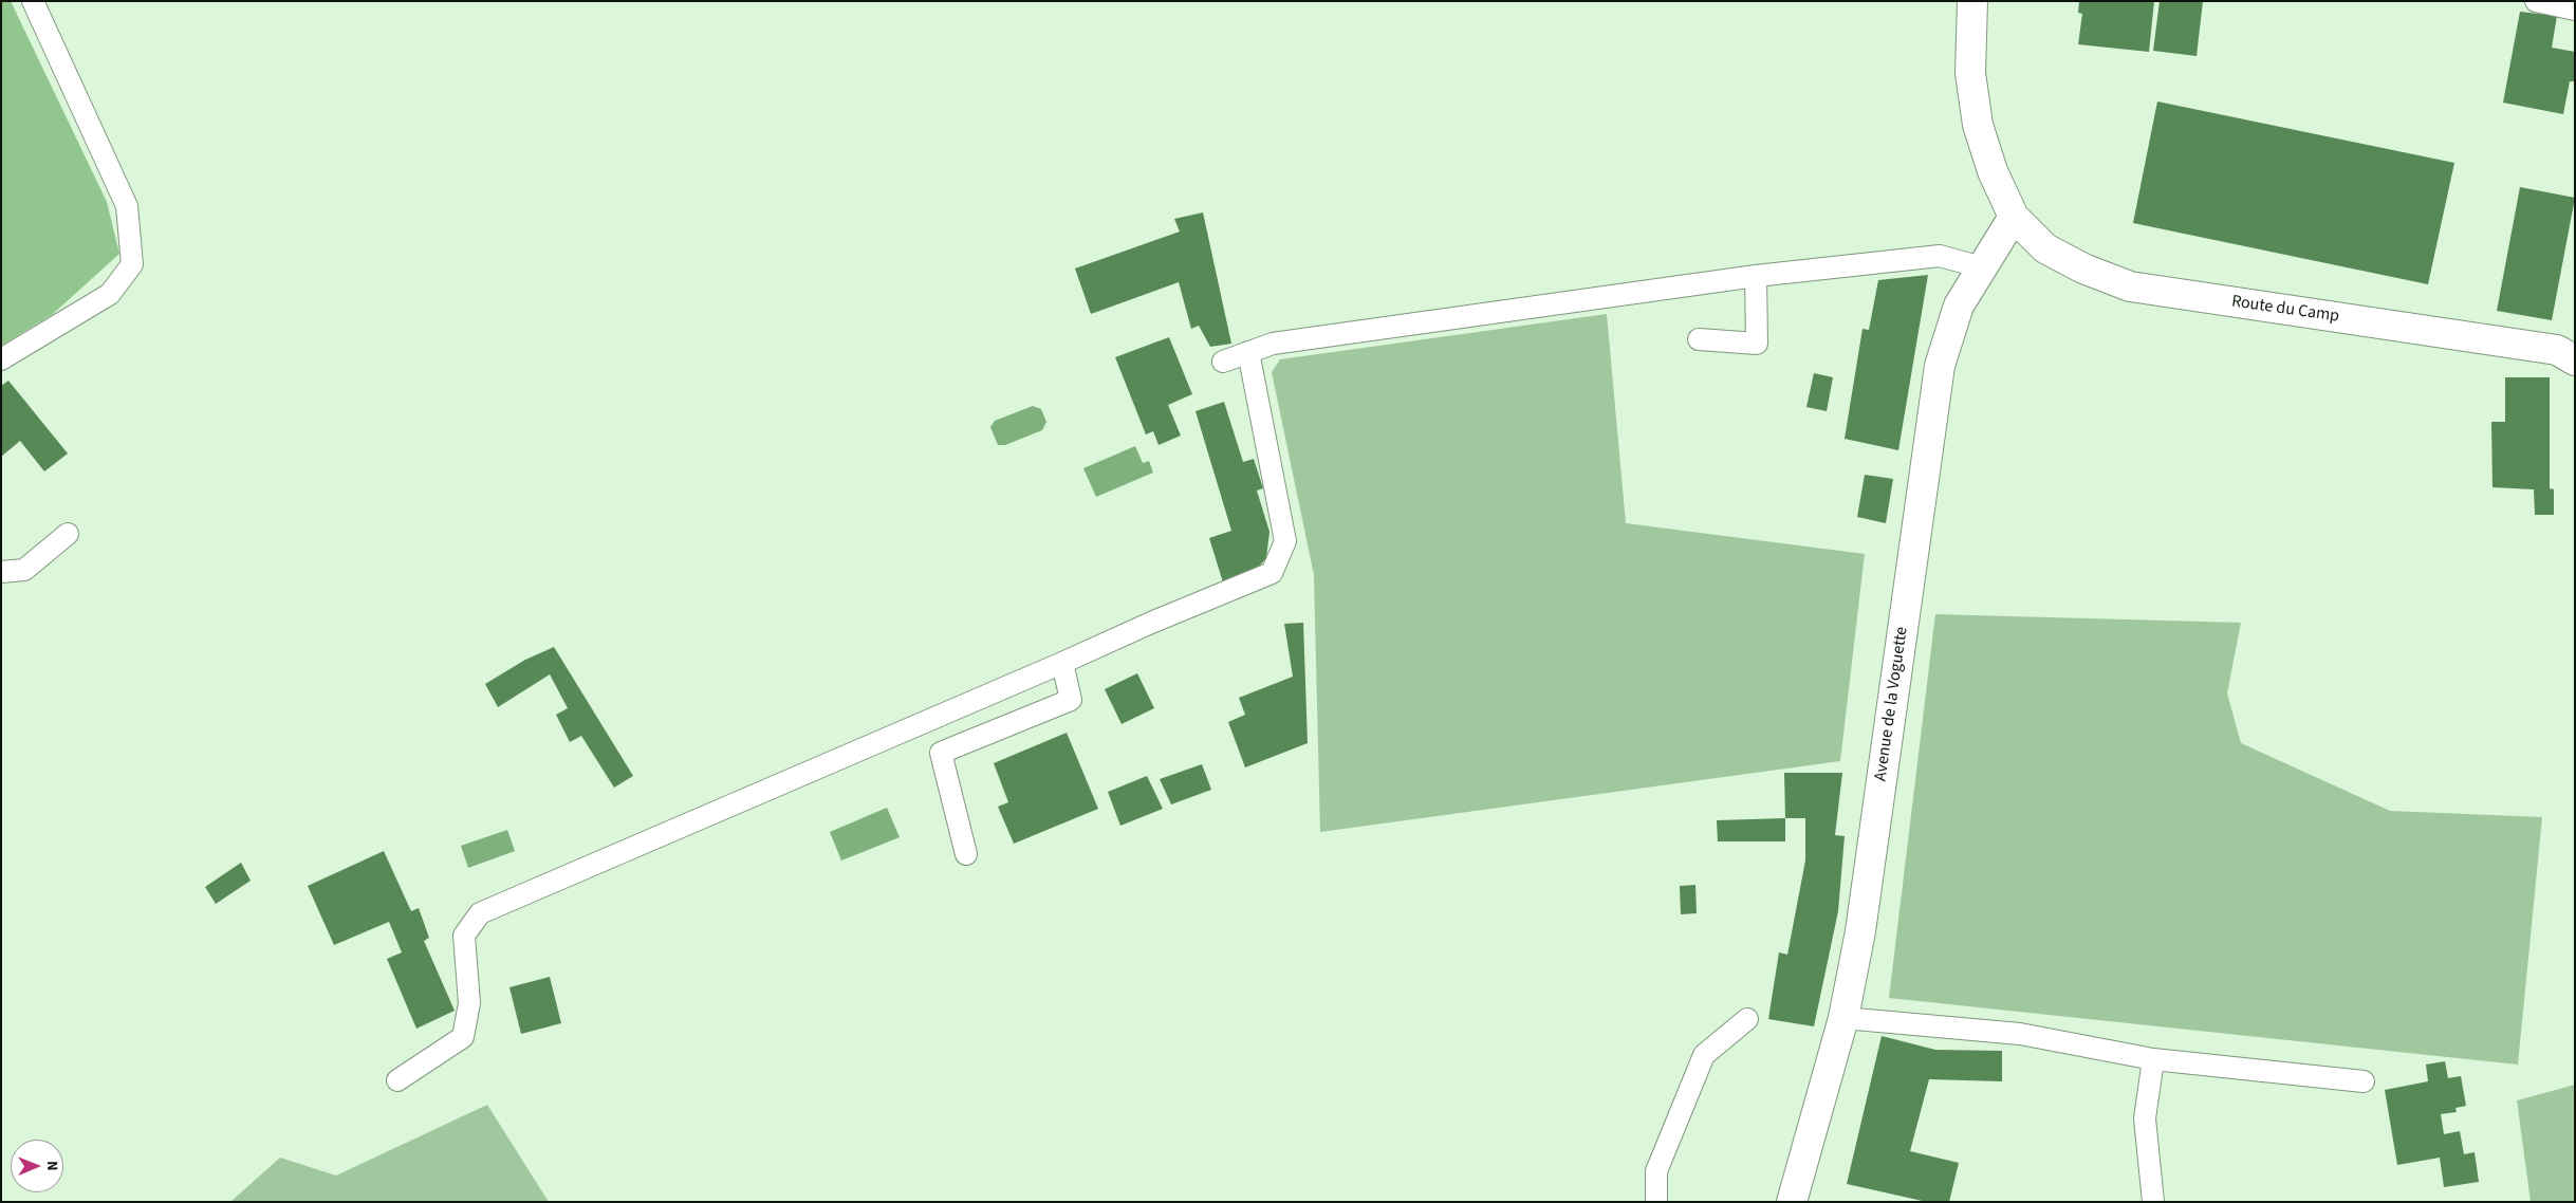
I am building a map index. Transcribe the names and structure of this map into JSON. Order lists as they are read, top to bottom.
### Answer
{
  "streets": {
    "street": ["Route du Camp", "Avenue de la Voguette"]
  },
  "crossings": [
    ["Route du Camp", "Avenue de la Voguette"]
  ],
  "north": "right"
}
